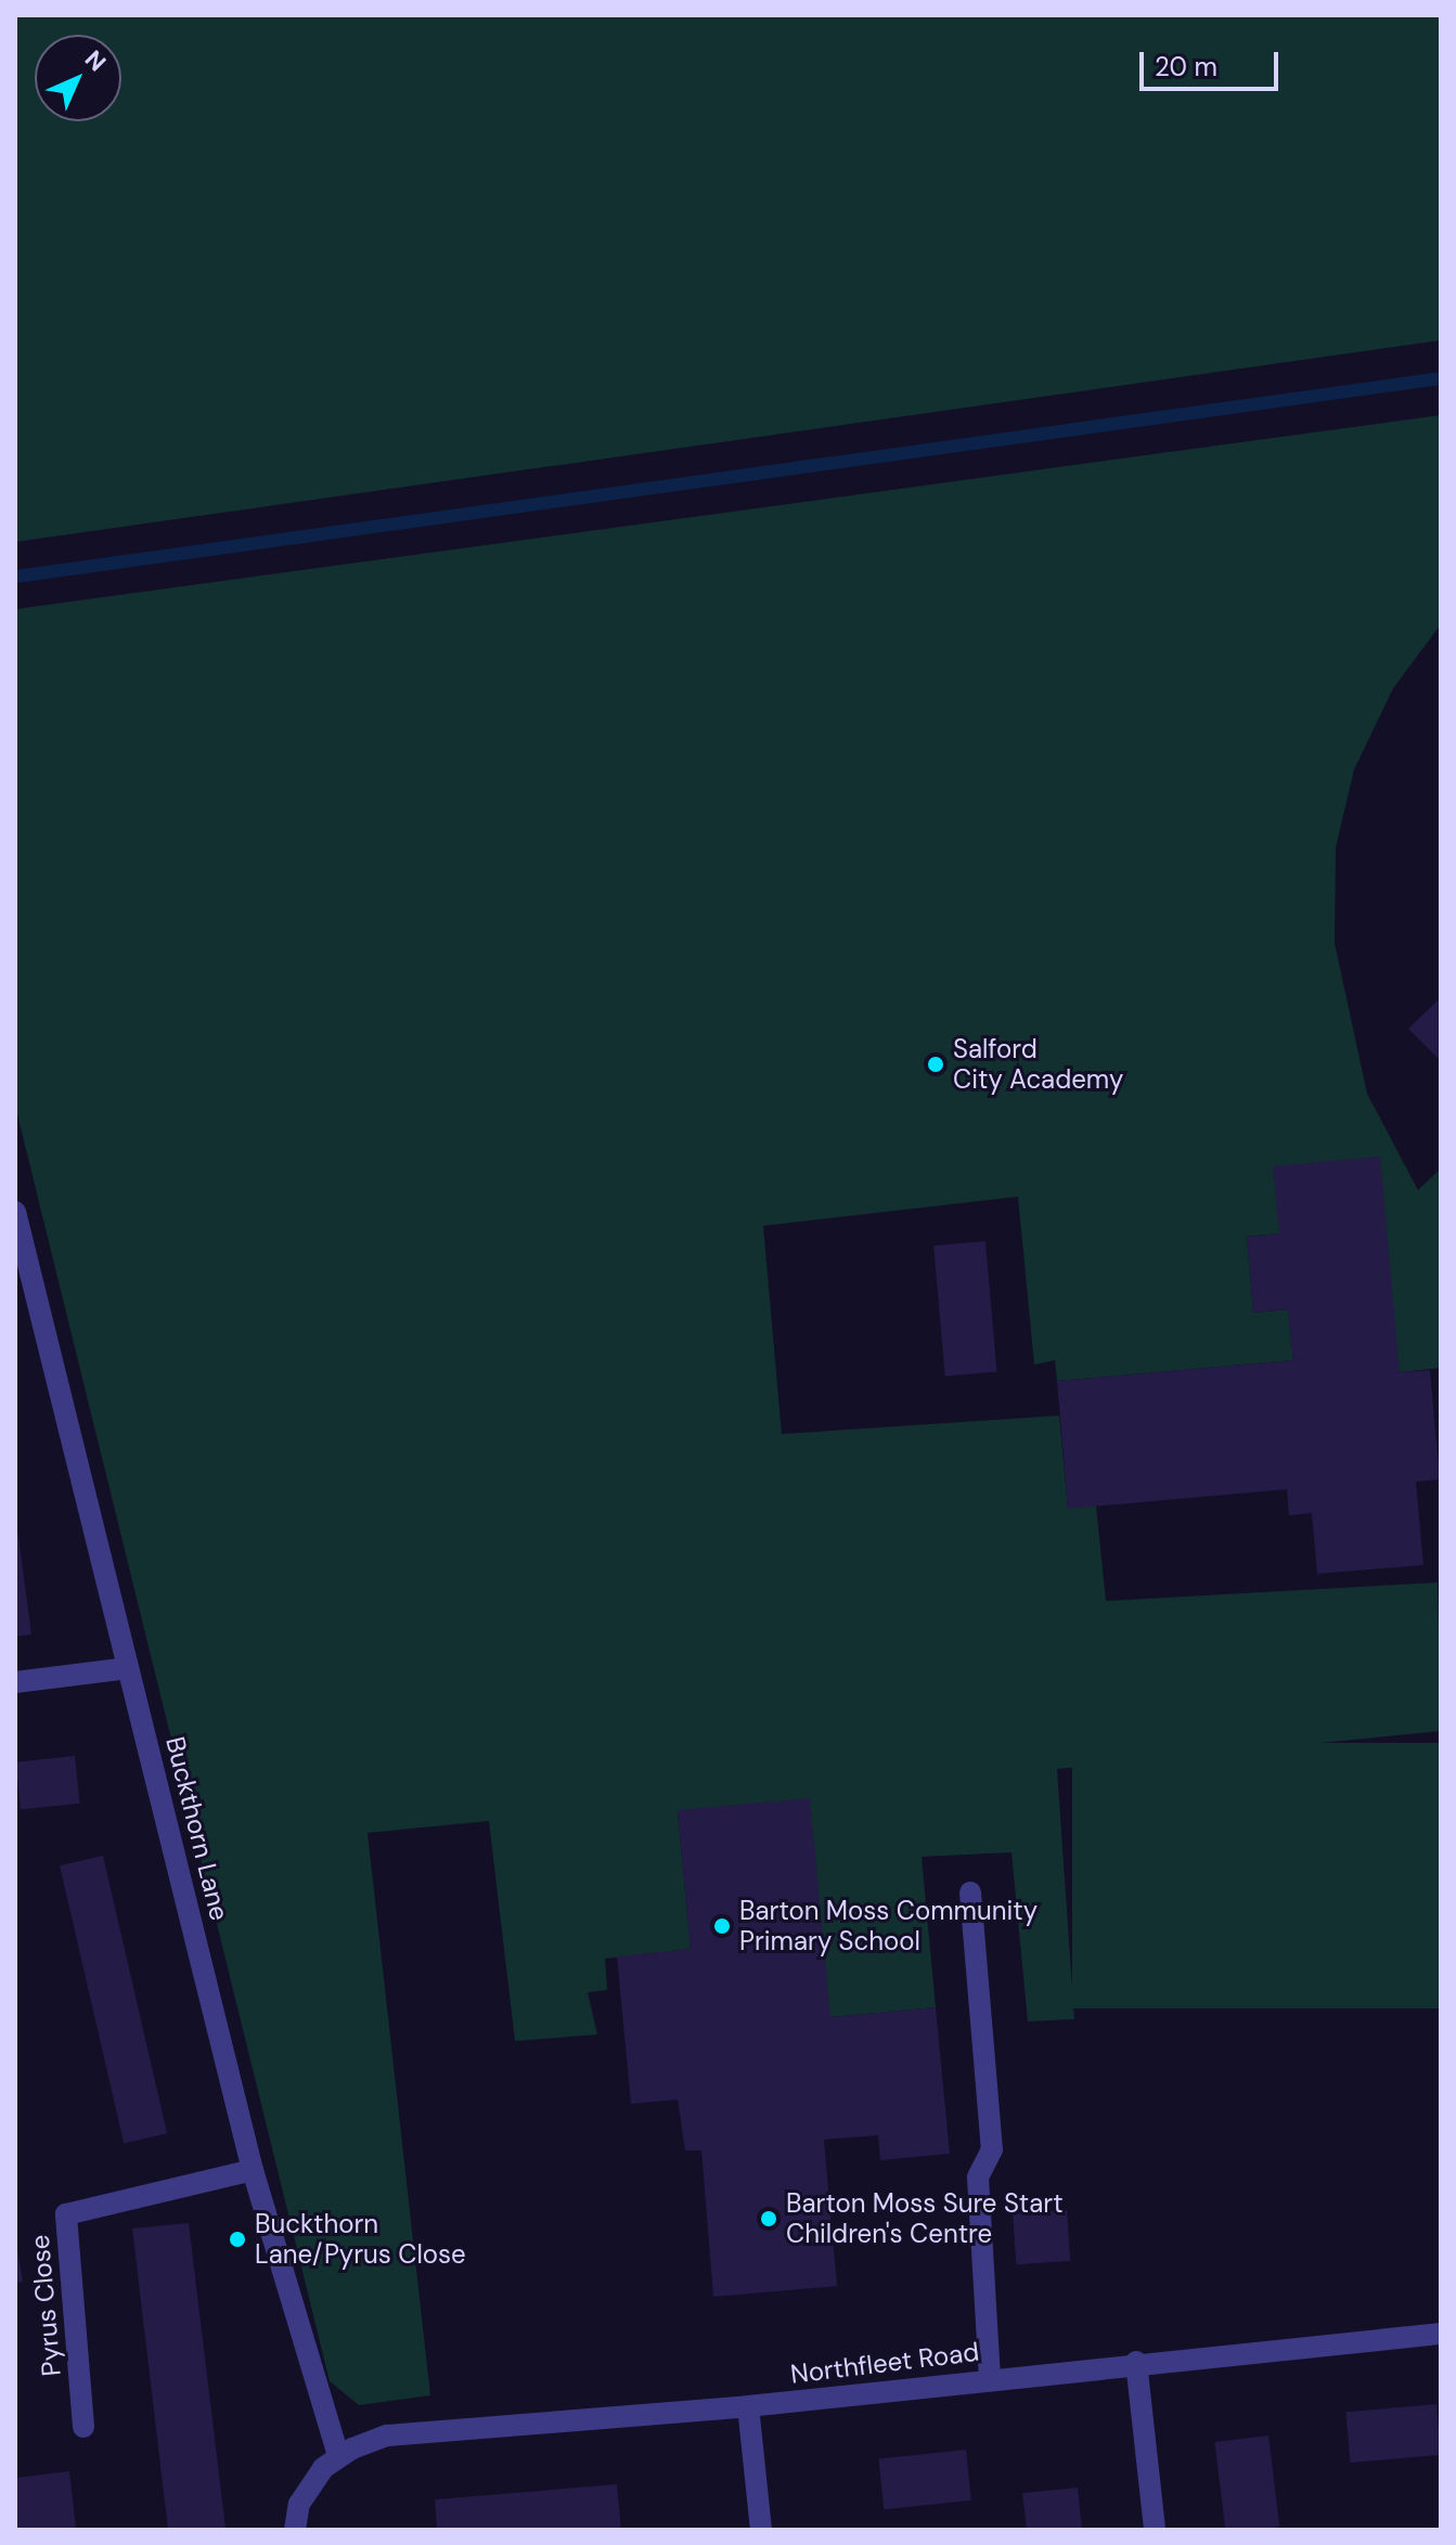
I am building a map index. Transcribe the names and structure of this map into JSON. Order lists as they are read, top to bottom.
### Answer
{
  "streets": {
    "street": ["Buckthorn Lane", "Pyrus Close", "Northfleet Road"]
  },
  "crossings": [
    ["Buckthorn Lane", "Pyrus Close"],
    ["Buckthorn Lane", "Northfleet Road"]
  ],
  "places": [
    "Salford City Academy",
    "Barton Moss Community Primary School",
    "Barton Moss Sure Start Children's Centre",
    "Buckthorn Lane/Pyrus Close"
  ],
  "scale_bar": "20 m",
  "north": "top right"
}
